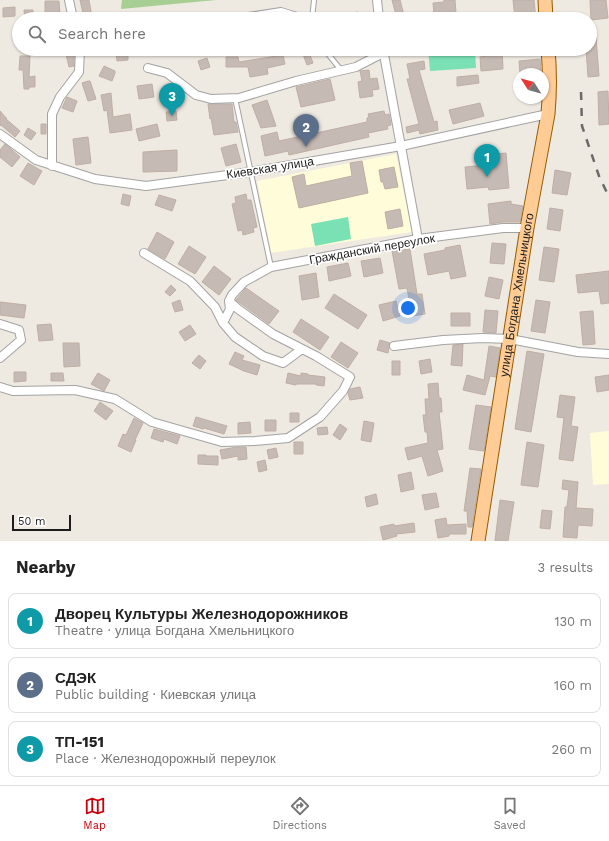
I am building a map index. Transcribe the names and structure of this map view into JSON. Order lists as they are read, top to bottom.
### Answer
{
  "streets": {
    "main road": ["улица Богдана Хмельницкого"],
    "street": ["Киевская улица", "Гражданский переулок"]
  },
  "crossings": [
    ["Киевская улица", "улица Богдана Хмельницкого"],
    ["Гражданский переулок", "улица Богдана Хмельницкого"]
  ],
  "scale_bar": "50 m",
  "north": "top left",
  "page": {
    "search": "Search here",
    "pins": ["3", "2", "1"],
    "scale": "50 m",
    "heading": ["Nearby", "3 results"],
    "list": [
      {
        "mark": "1",
        "name": "Дворец Культуры Железнодорожников",
        "note": "Theatre · улица Богдана Хмельницкого",
        "value": "130 m"
      },
      {
        "mark": "2",
        "name": "СДЭК",
        "note": "Public building · Киевская улица",
        "value": "160 m"
      },
      {
        "mark": "3",
        "name": "ТП-151",
        "note": "Place · Железнодорожный переулок",
        "value": "260 m"
      }
    ],
    "nav": ["Map", "Directions", "Saved"]
  }
}
